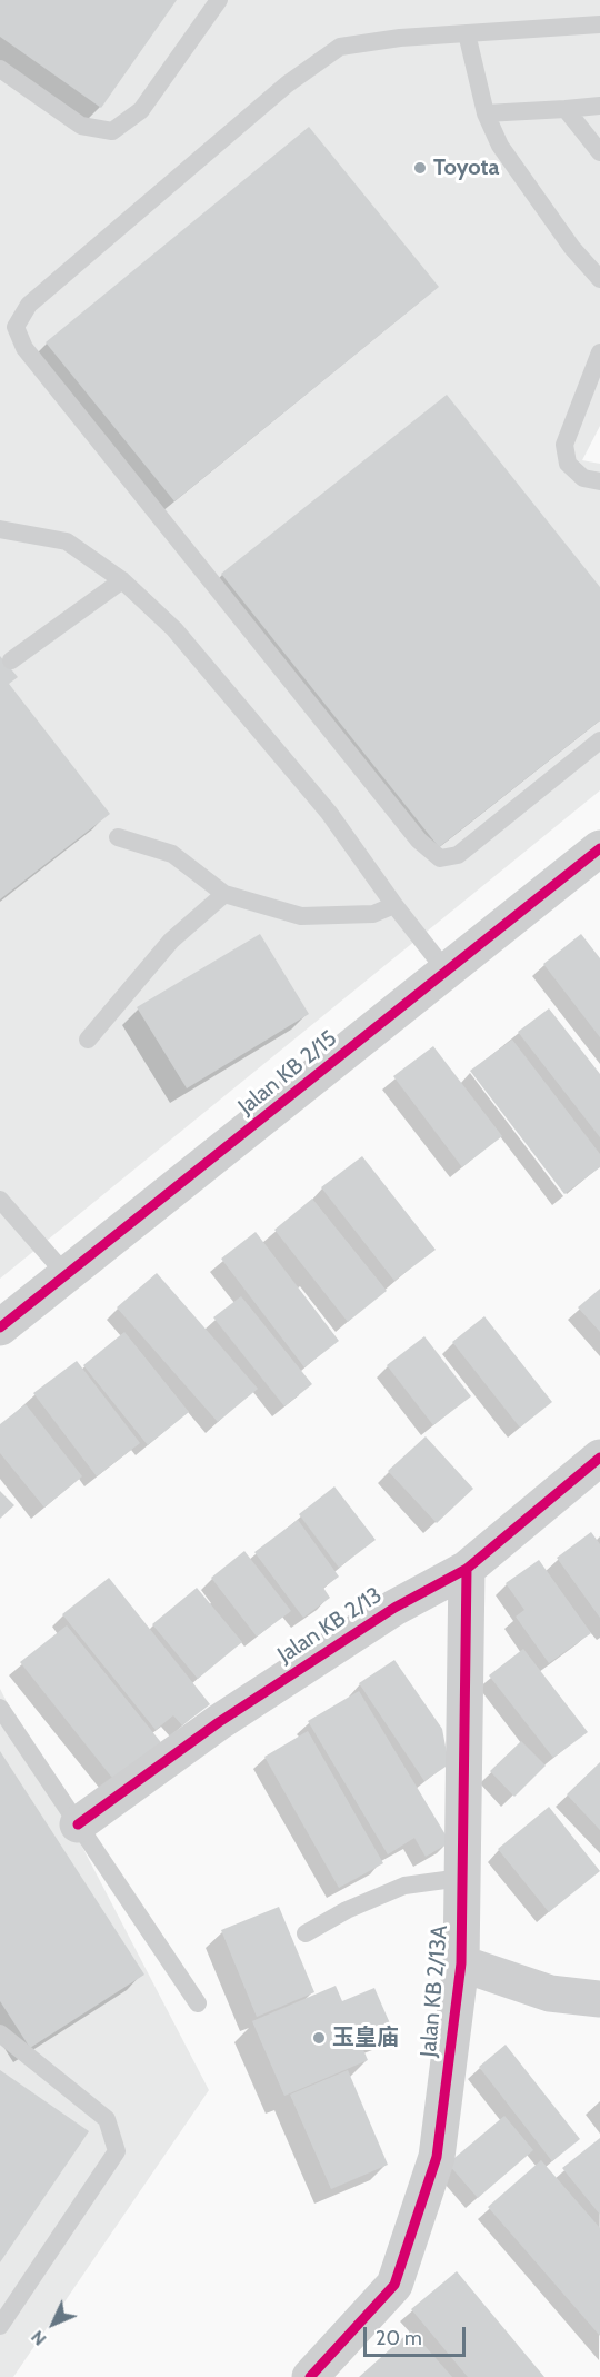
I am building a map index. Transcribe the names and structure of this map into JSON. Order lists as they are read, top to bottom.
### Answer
{
  "streets": {
    "street": ["Jalan KB 2/15", "Jalan KB 2/13", "Jalan KB 2/13A"]
  },
  "crossings": [
    ["Jalan KB 2/13", "Jalan KB 2/13A"]
  ],
  "places": ["Toyota", "玉皇庙"],
  "scale_bar": "20 m",
  "north": "bottom left"
}
